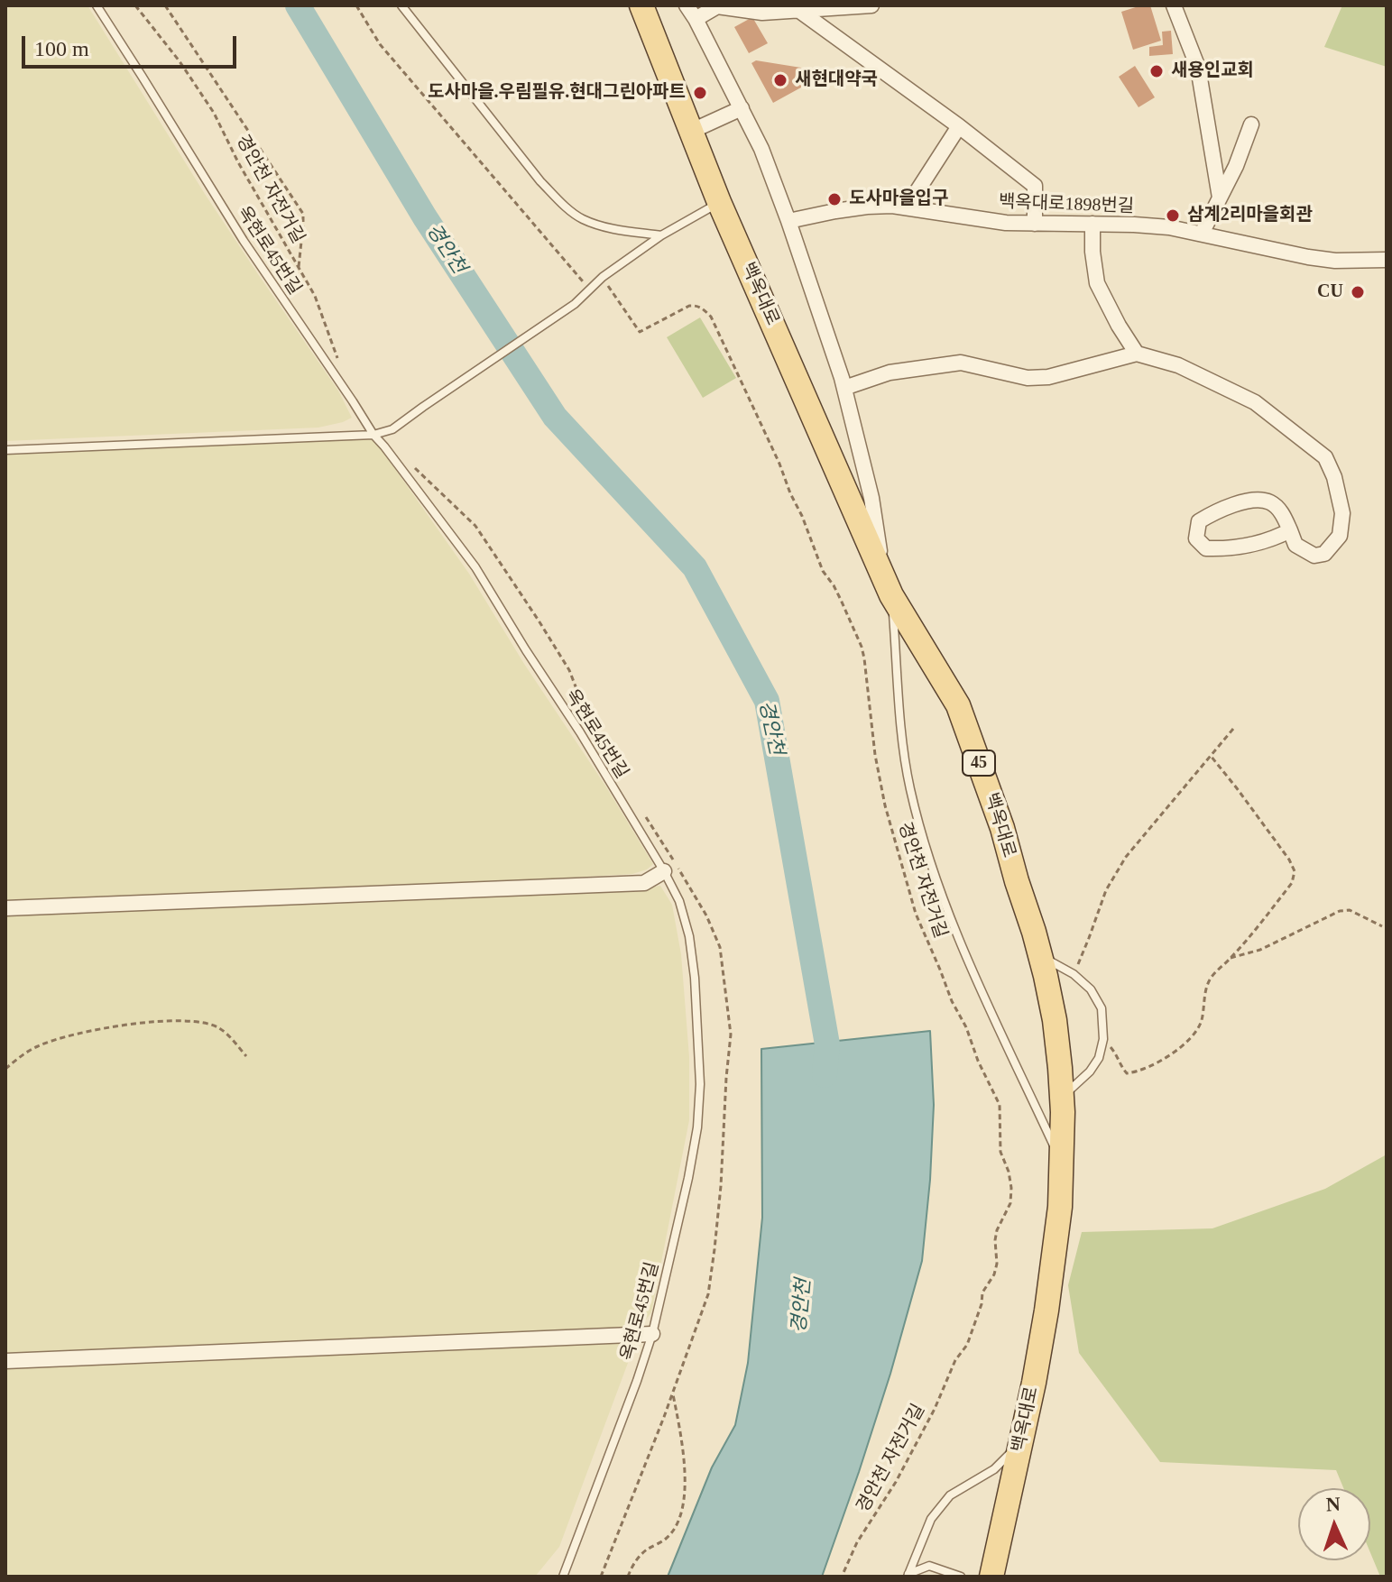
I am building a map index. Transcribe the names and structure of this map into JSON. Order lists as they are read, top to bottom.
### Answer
{
  "streets": {
    "main road": ["백옥대로", "45"],
    "street": ["백옥대로1898번길"],
    "lane": ["옥현로45번길"],
    "path": ["경안천 자전거길"]
  },
  "water": ["경안천"],
  "places": [
    "새용인교회",
    "새현대약국",
    "도사마을.우림필유.현대그린아파트",
    "도사마을입구",
    "삼계2리마을회관",
    "CU"
  ],
  "scale_bar": "100 m",
  "north": "top"
}
